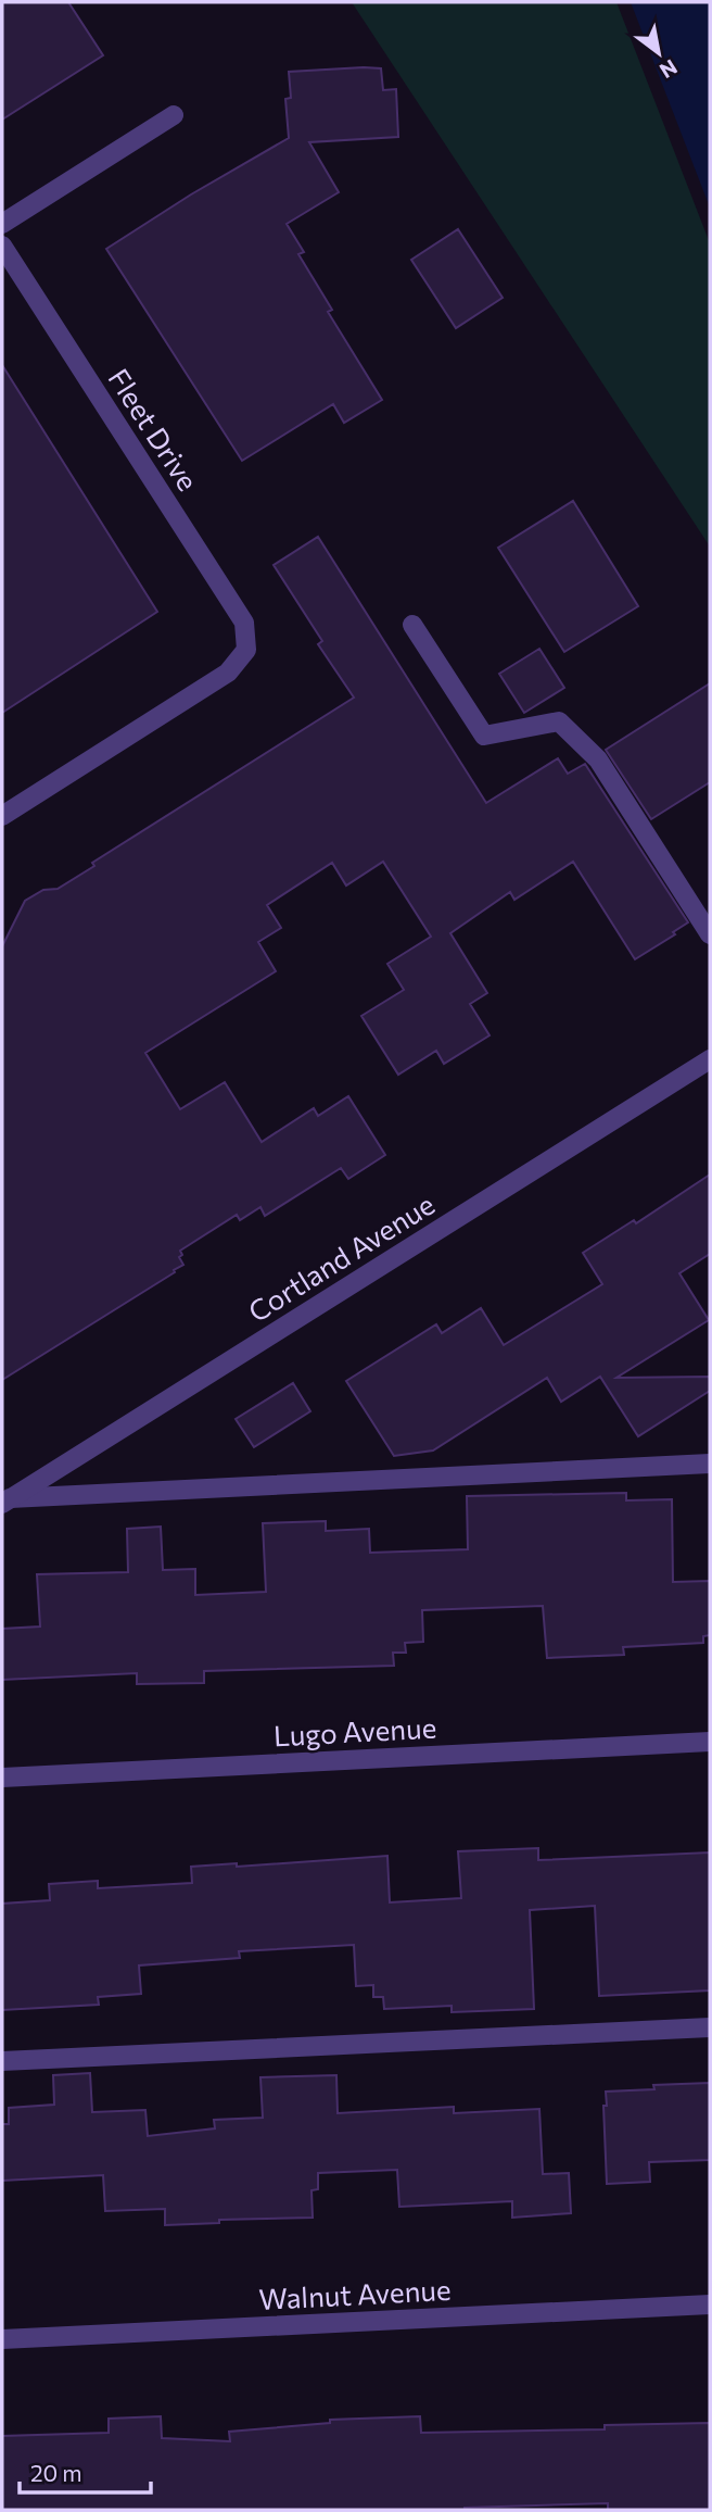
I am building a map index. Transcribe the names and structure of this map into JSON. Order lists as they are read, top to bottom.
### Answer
{
  "streets": {
    "street": [
      "Fleet Drive",
      "Cortland Avenue",
      "Lugo Avenue",
      "Walnut Avenue"
    ]
  },
  "scale_bar": "20 m",
  "north": "bottom right"
}
